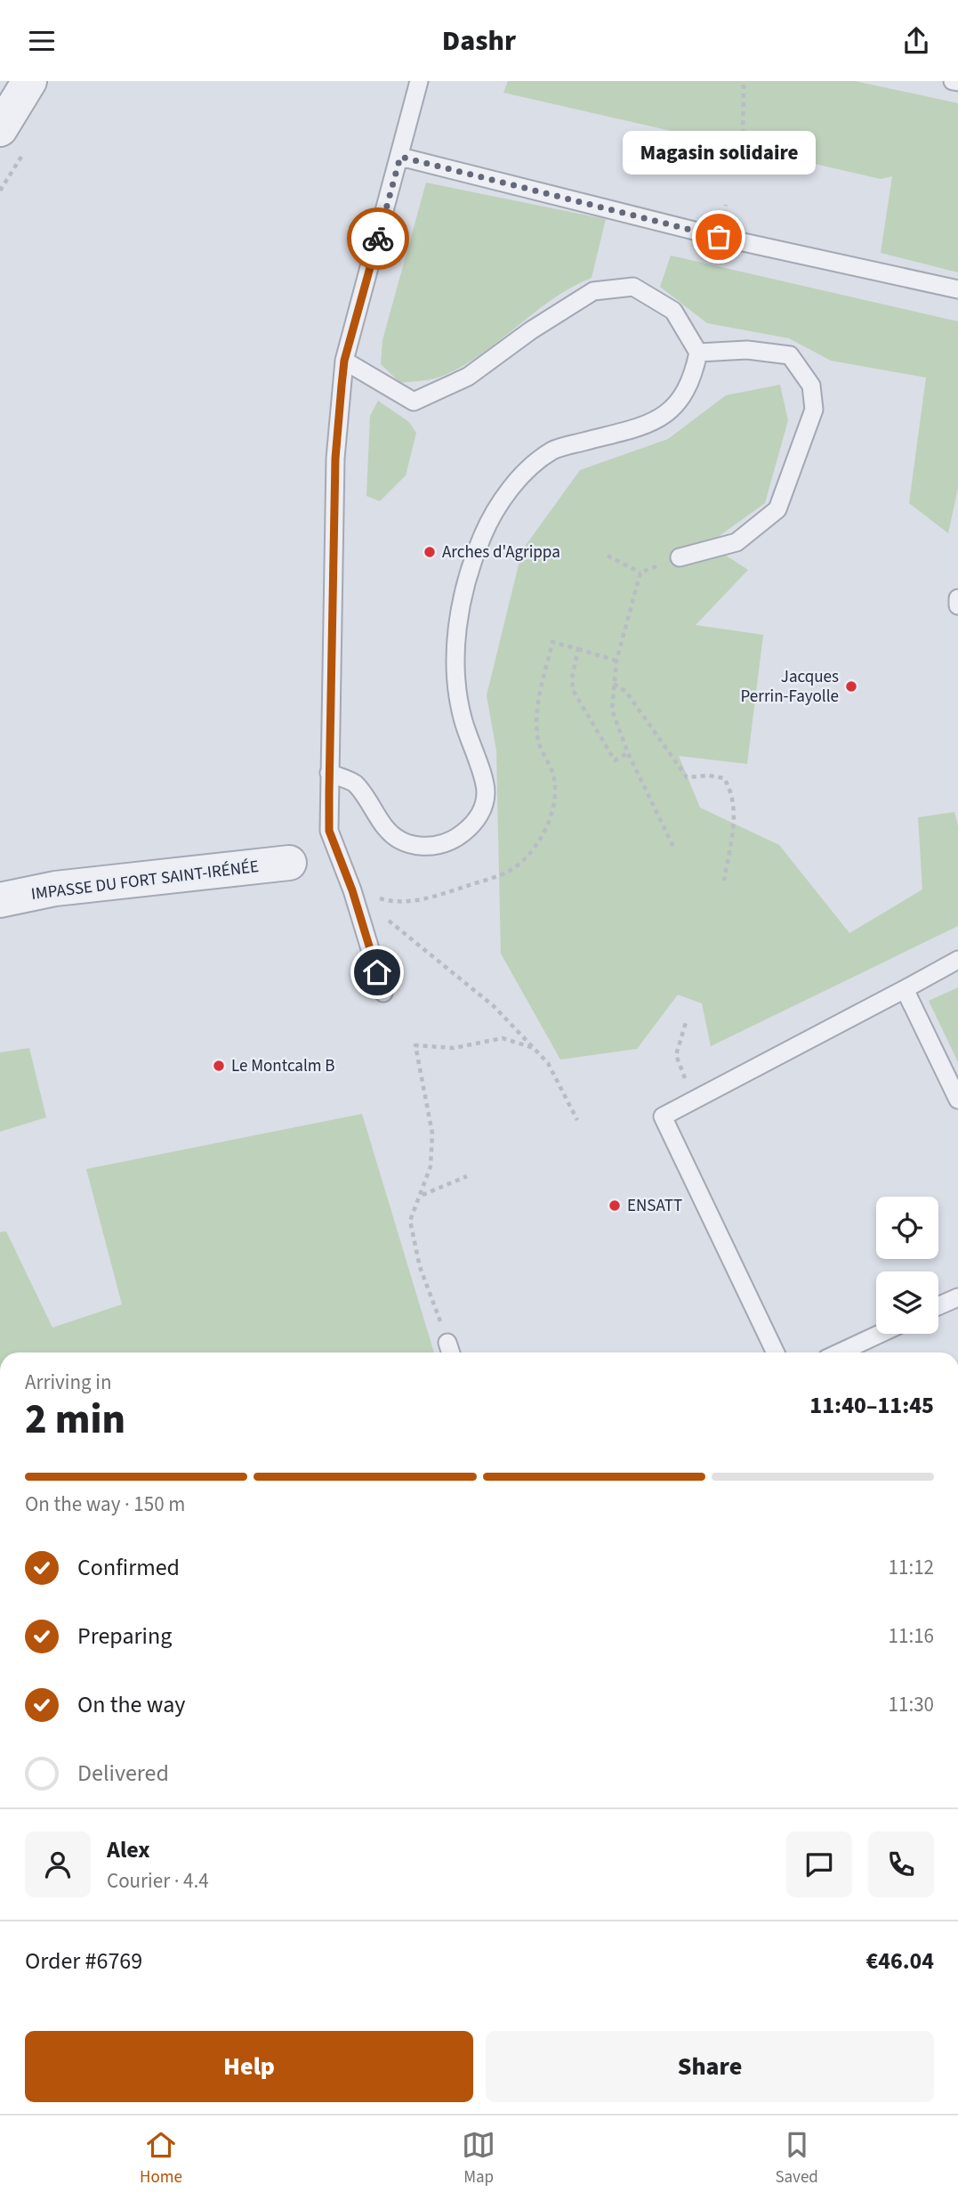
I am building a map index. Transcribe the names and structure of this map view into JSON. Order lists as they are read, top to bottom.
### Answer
{
  "streets": {
    "street": ["IMPASSE DU FORT SAINT-IRÉNÉE"]
  },
  "places": [
    "Magasin solidaire",
    "Arches d'Agrippa",
    "Jacques Perrin-Fayolle",
    "Le Montcalm B",
    "ENSATT"
  ],
  "page": {
    "header": "Dashr",
    "bubble": "Magasin solidaire",
    "heading": ["2 min", "Arriving in", "11:40–11:45"],
    "panel": [
      "Alex",
      "Courier · 4.4",
      "Order #6769",
      "€46.04"
    ],
    "bar": "On the way · 150 m",
    "list": [
      ["Confirmed", "11:12"],
      ["Preparing", "11:16"],
      ["On the way", "11:30"],
      "Delivered"
    ],
    "buttons": ["Help", "Share"],
    "tabs": ["Home", "Map", "Saved"]
  }
}
